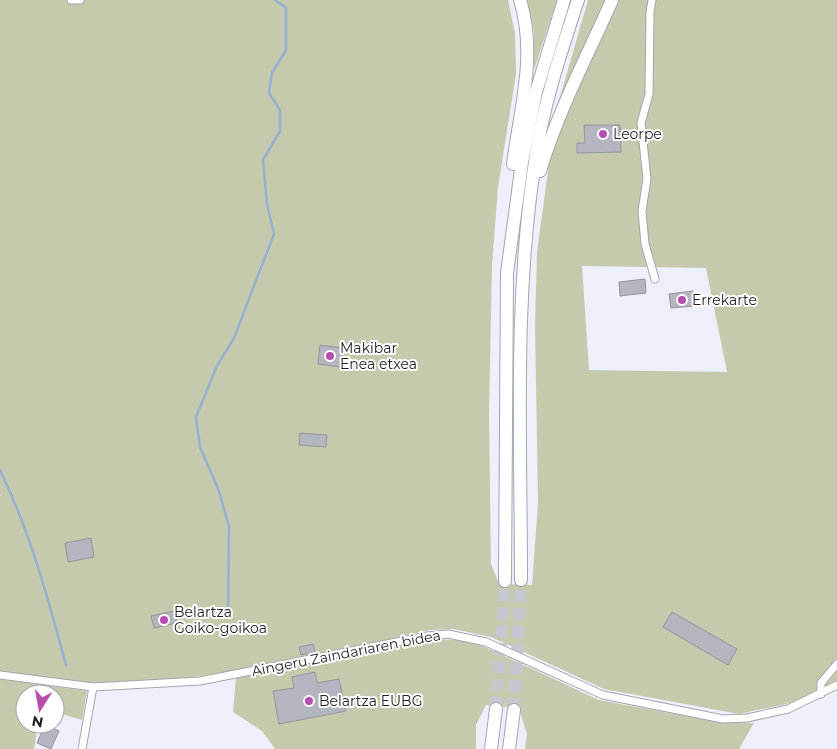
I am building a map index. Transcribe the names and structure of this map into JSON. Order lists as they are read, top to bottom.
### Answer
{
  "streets": {
    "street": ["Aingeru Zaindariaren bidea"]
  },
  "places": [
    "Leorpe",
    "Errekarte",
    "Makibar Enea etxea",
    "Belartza Goiko-goikoa",
    "Belartza EUBG"
  ],
  "north": "bottom"
}
